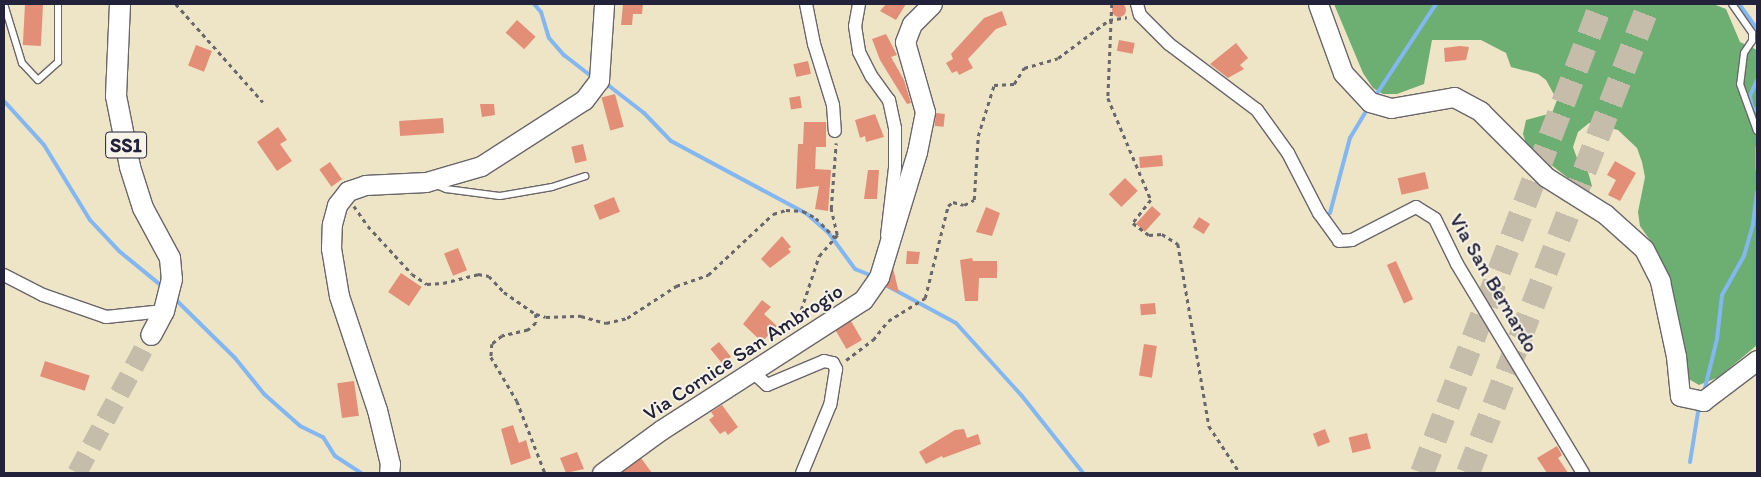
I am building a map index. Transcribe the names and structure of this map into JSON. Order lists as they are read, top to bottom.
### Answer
{
  "streets": {
    "main road": ["SS1"],
    "street": ["Via San Bernardo", "Via Cornice San Ambrogio"]
  }
}
